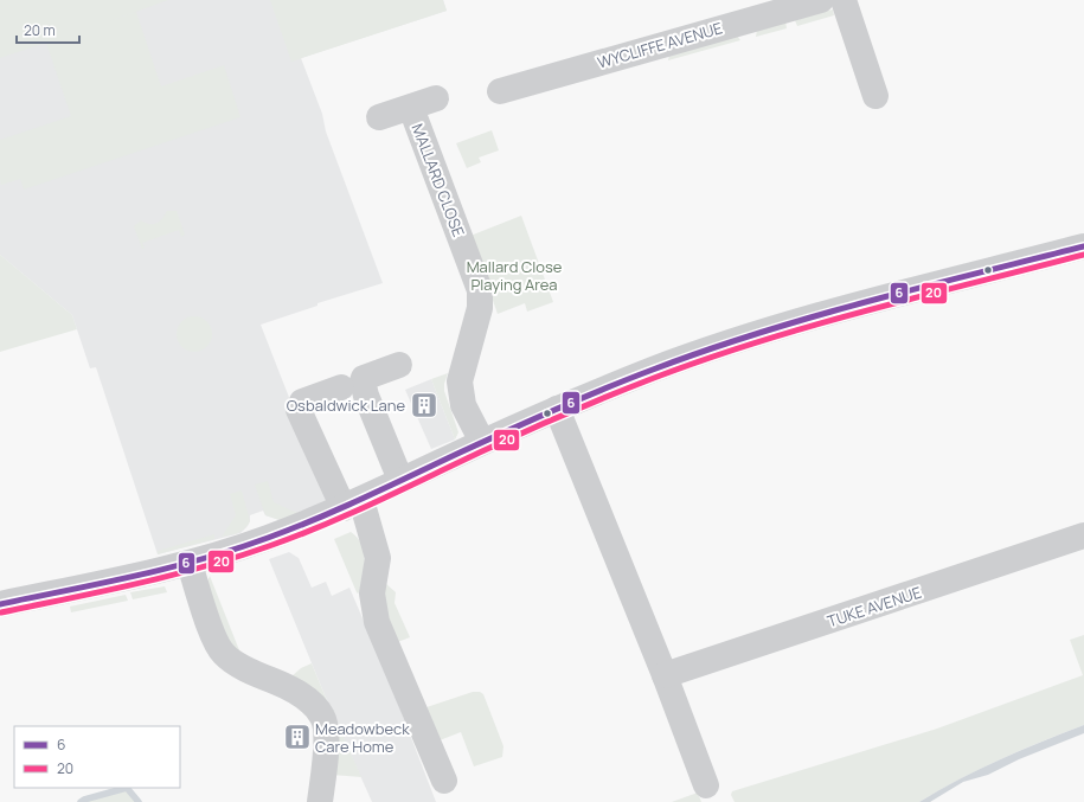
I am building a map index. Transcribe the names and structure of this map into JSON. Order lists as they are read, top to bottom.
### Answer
{
  "streets": {
    "street": ["WYCLIFFE AVENUE", "MALLARD CLOSE", "TUKE AVENUE"]
  },
  "parks": ["Mallard Close Playing Area"],
  "places": {
    "building": ["Osbaldwick Lane", "Meadowbeck Care Home"]
  },
  "lines": ["transit line 6", "transit line 20"],
  "legend": ["6", "20"],
  "scale_bar": "20 m"
}
